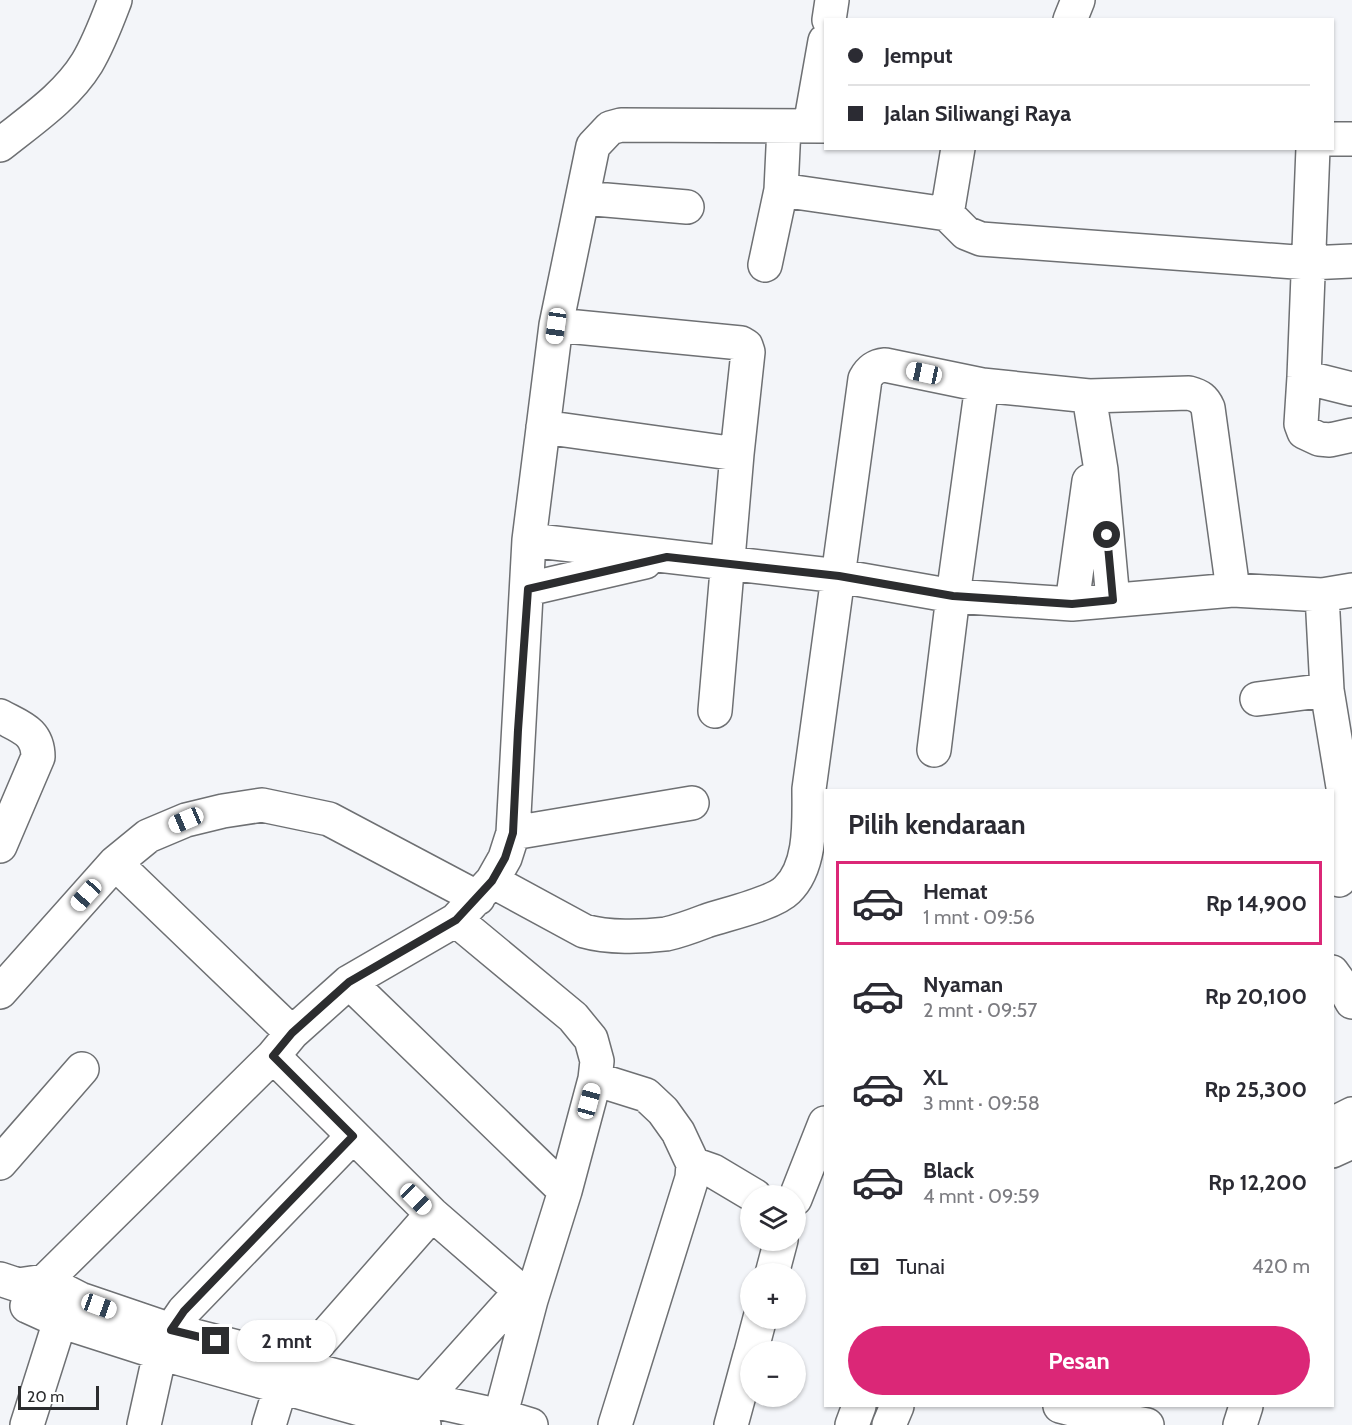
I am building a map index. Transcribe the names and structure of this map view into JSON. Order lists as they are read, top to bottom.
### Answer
{
  "scale_bar": "20 m",
  "page": {
    "banner": ["Jemput", "Jalan Siliwangi Raya"],
    "heading": "Pilih kendaraan",
    "list": [
      {
        "name": "Hemat",
        "note": "1 mnt · 09:56",
        "value": "Rp 14,900"
      },
      {
        "name": "Nyaman",
        "note": "2 mnt · 09:57",
        "value": "Rp 20,100"
      },
      {
        "name": "XL",
        "note": "3 mnt · 09:58",
        "value": "Rp 25,300"
      },
      {
        "name": "Black",
        "note": "4 mnt · 09:59",
        "value": "Rp 12,200"
      }
    ],
    "map_buttons": ["+", "−"],
    "pay": ["Tunai", "420 m"],
    "buttons": "Pesan",
    "bubble": "2 mnt",
    "scale": "20 m"
  }
}
